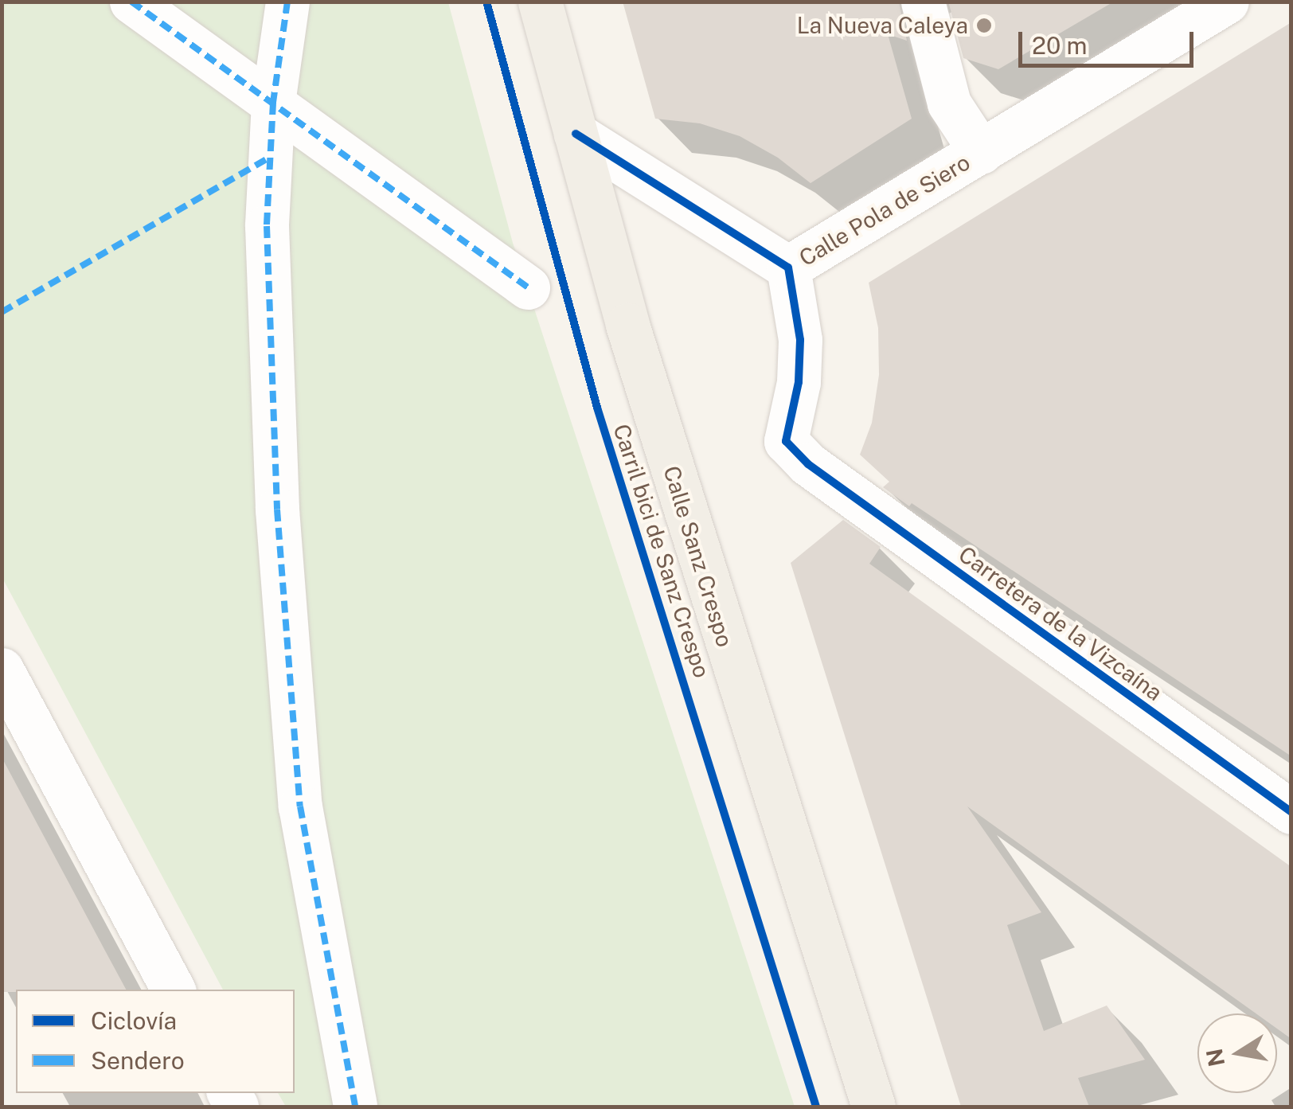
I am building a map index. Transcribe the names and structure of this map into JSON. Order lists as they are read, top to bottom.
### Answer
{
  "streets": {
    "main road": ["Calle Sanz Crespo"],
    "street": ["Calle Pola de Siero", "Carretera de la Vizcaína"],
    "cycle path": ["Carril bici de Sanz Crespo"]
  },
  "crossings": [
    ["Calle Pola de Siero", "Carretera de la Vizcaína"]
  ],
  "places": ["La Nueva Caleya"],
  "legend": ["Ciclovía", "Sendero"],
  "scale_bar": "20 m",
  "north": "left"
}
